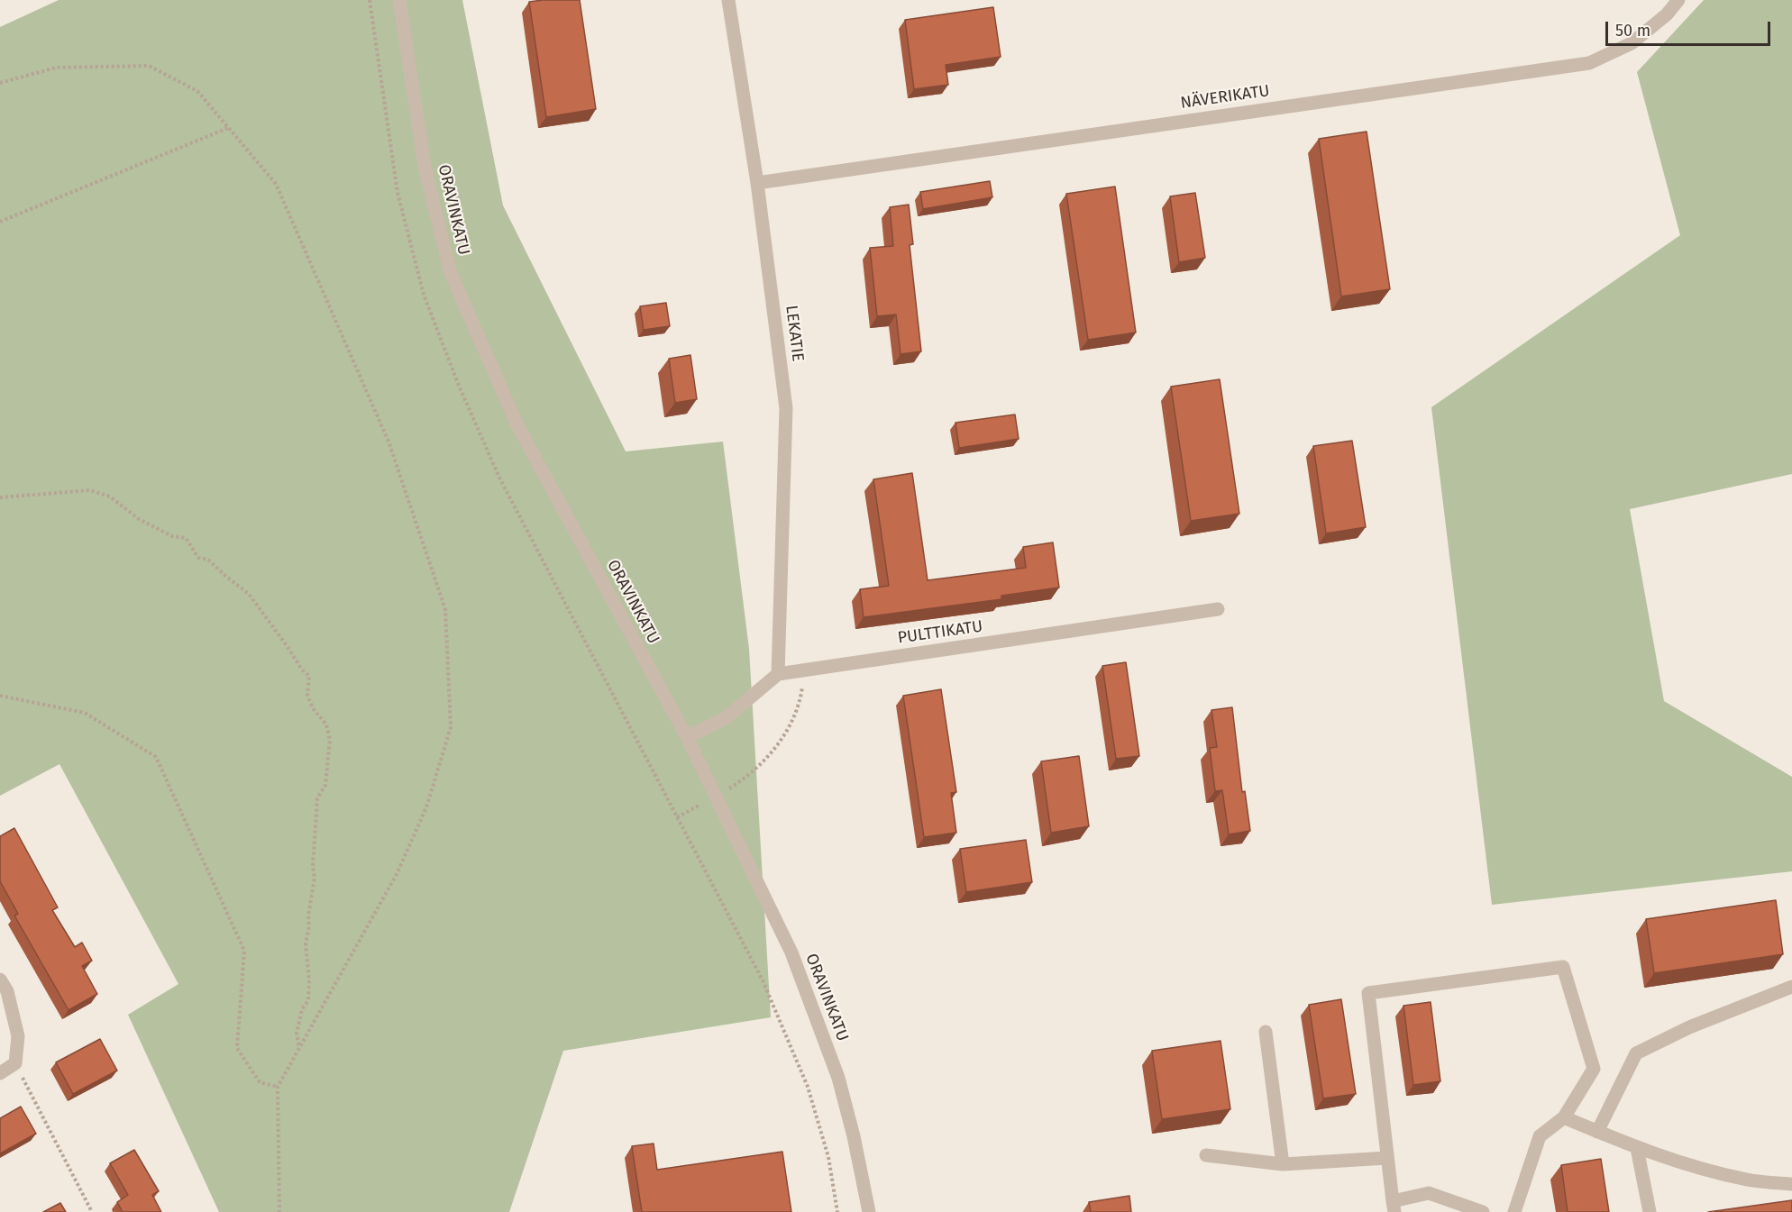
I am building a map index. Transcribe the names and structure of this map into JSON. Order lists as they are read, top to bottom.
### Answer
{
  "streets": {
    "street": [
      "NÄVERIKATU",
      "ORAVINKATU",
      "LEKATIE",
      "PULTTIKATU"
    ]
  },
  "crossings": [
    ["NÄVERIKATU", "LEKATIE"],
    ["LEKATIE", "PULTTIKATU"]
  ],
  "scale_bar": "50 m"
}
